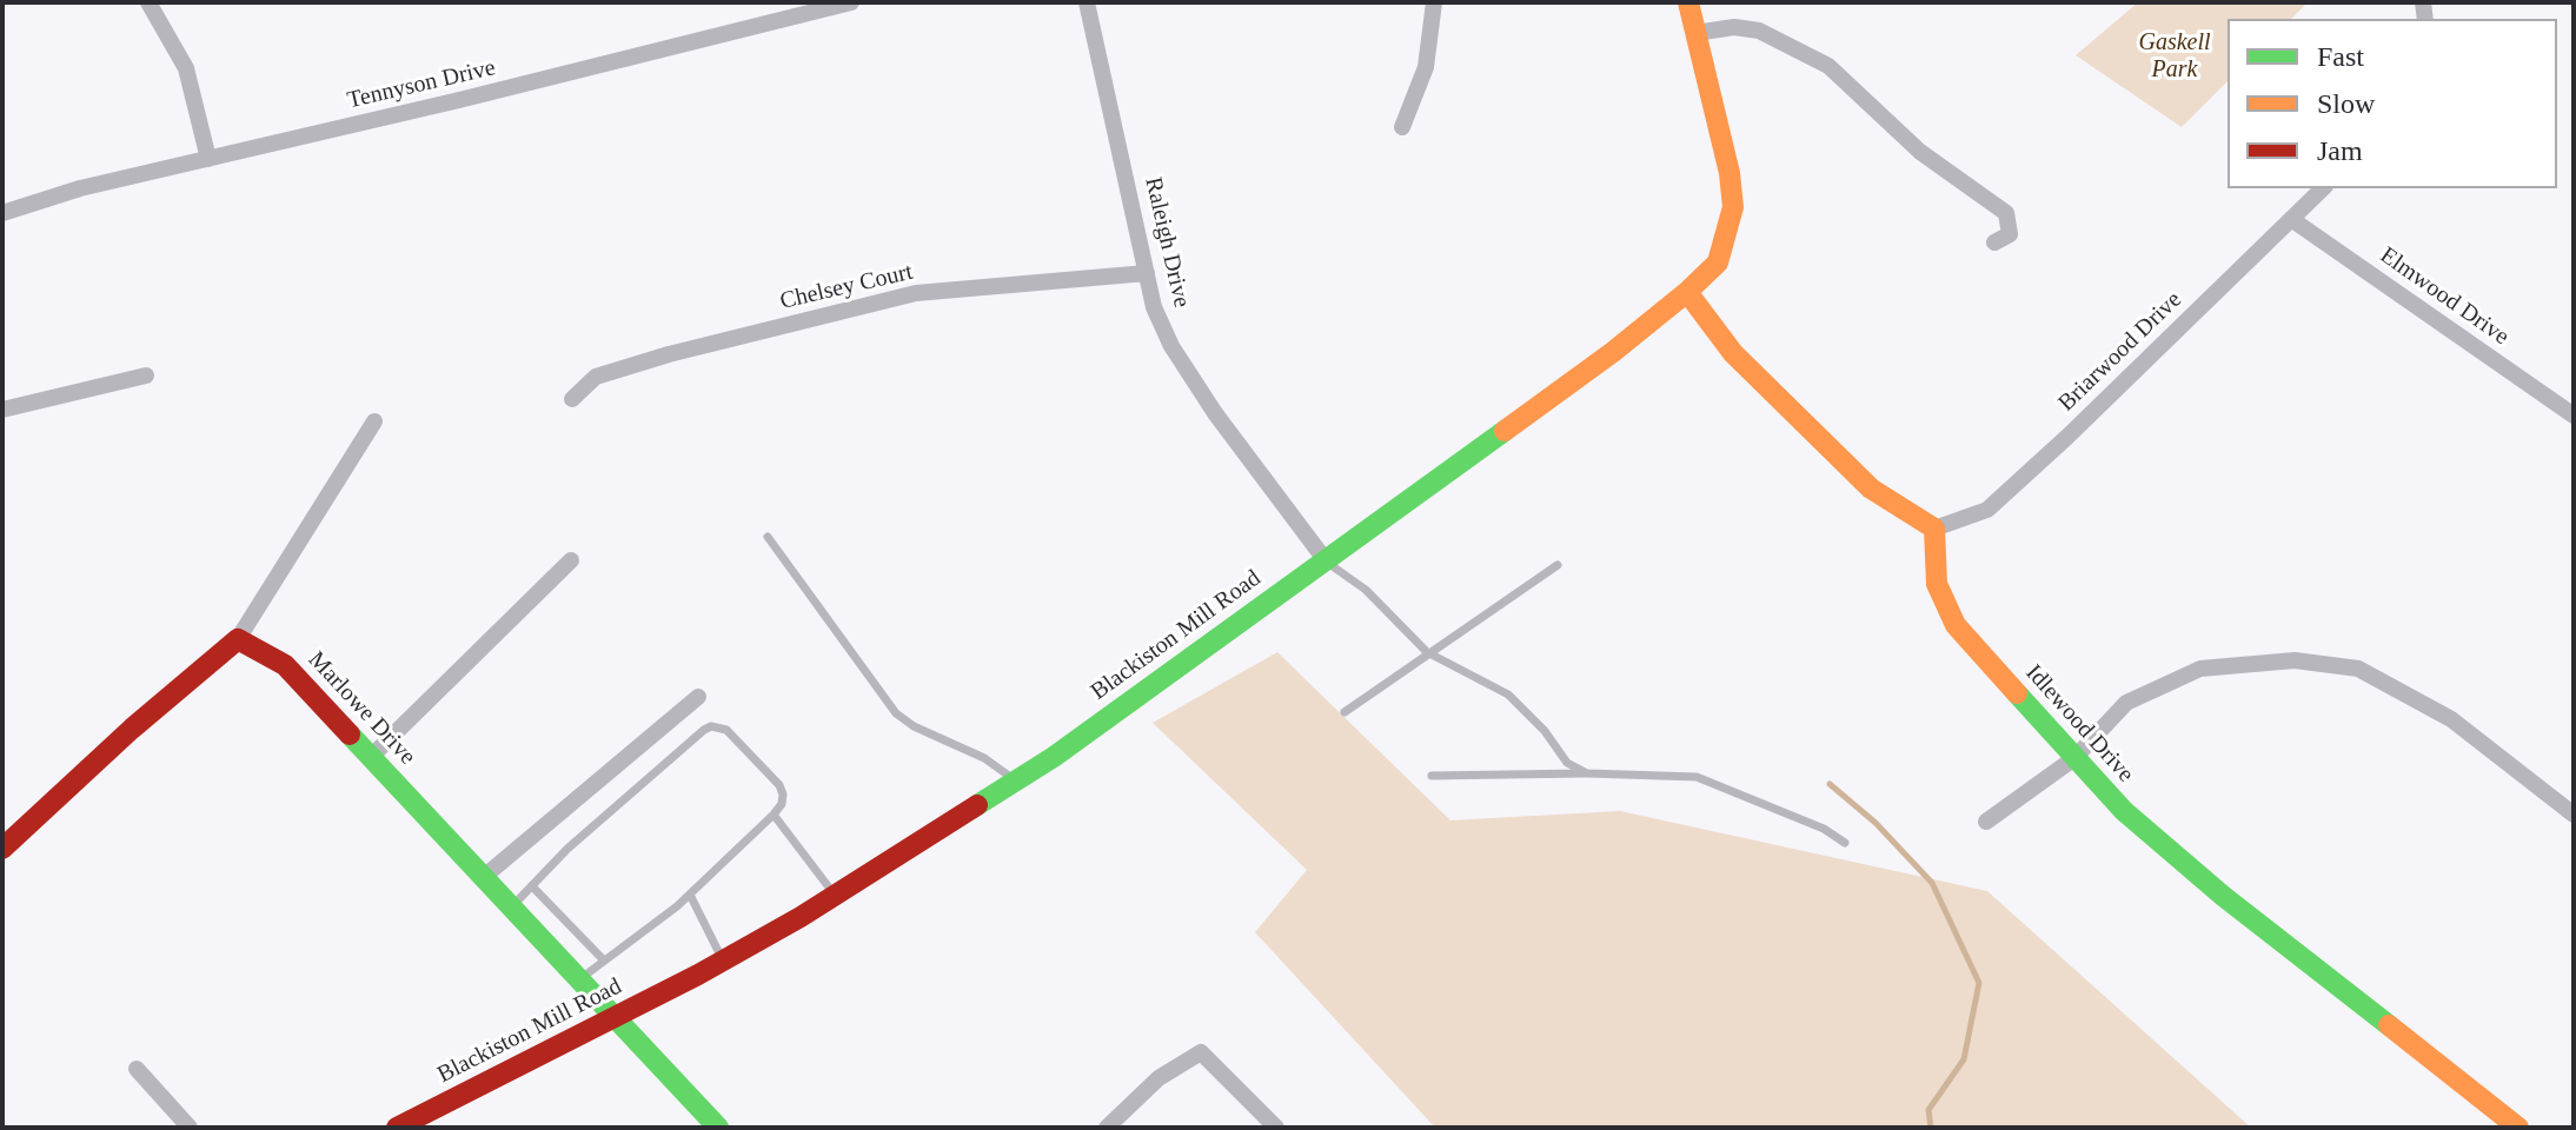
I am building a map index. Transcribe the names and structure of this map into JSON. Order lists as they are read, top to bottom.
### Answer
{
  "streets": {
    "street": [
      "Tennyson Drive",
      "Raleigh Drive",
      "Chelsey Court",
      "Elmwood Drive",
      "Briarwood Drive",
      "Blackiston Mill Road",
      "Marlowe Drive",
      "Idlewood Drive"
    ]
  },
  "crossings": [
    ["Raleigh Drive", "Chelsey Court"],
    ["Raleigh Drive", "Blackiston Mill Road"],
    ["Elmwood Drive", "Briarwood Drive"],
    ["Briarwood Drive", "Idlewood Drive"],
    ["Blackiston Mill Road", "Marlowe Drive"]
  ],
  "parks": ["Gaskell Park"],
  "legend": ["Fast", "Slow", "Jam"]
}
